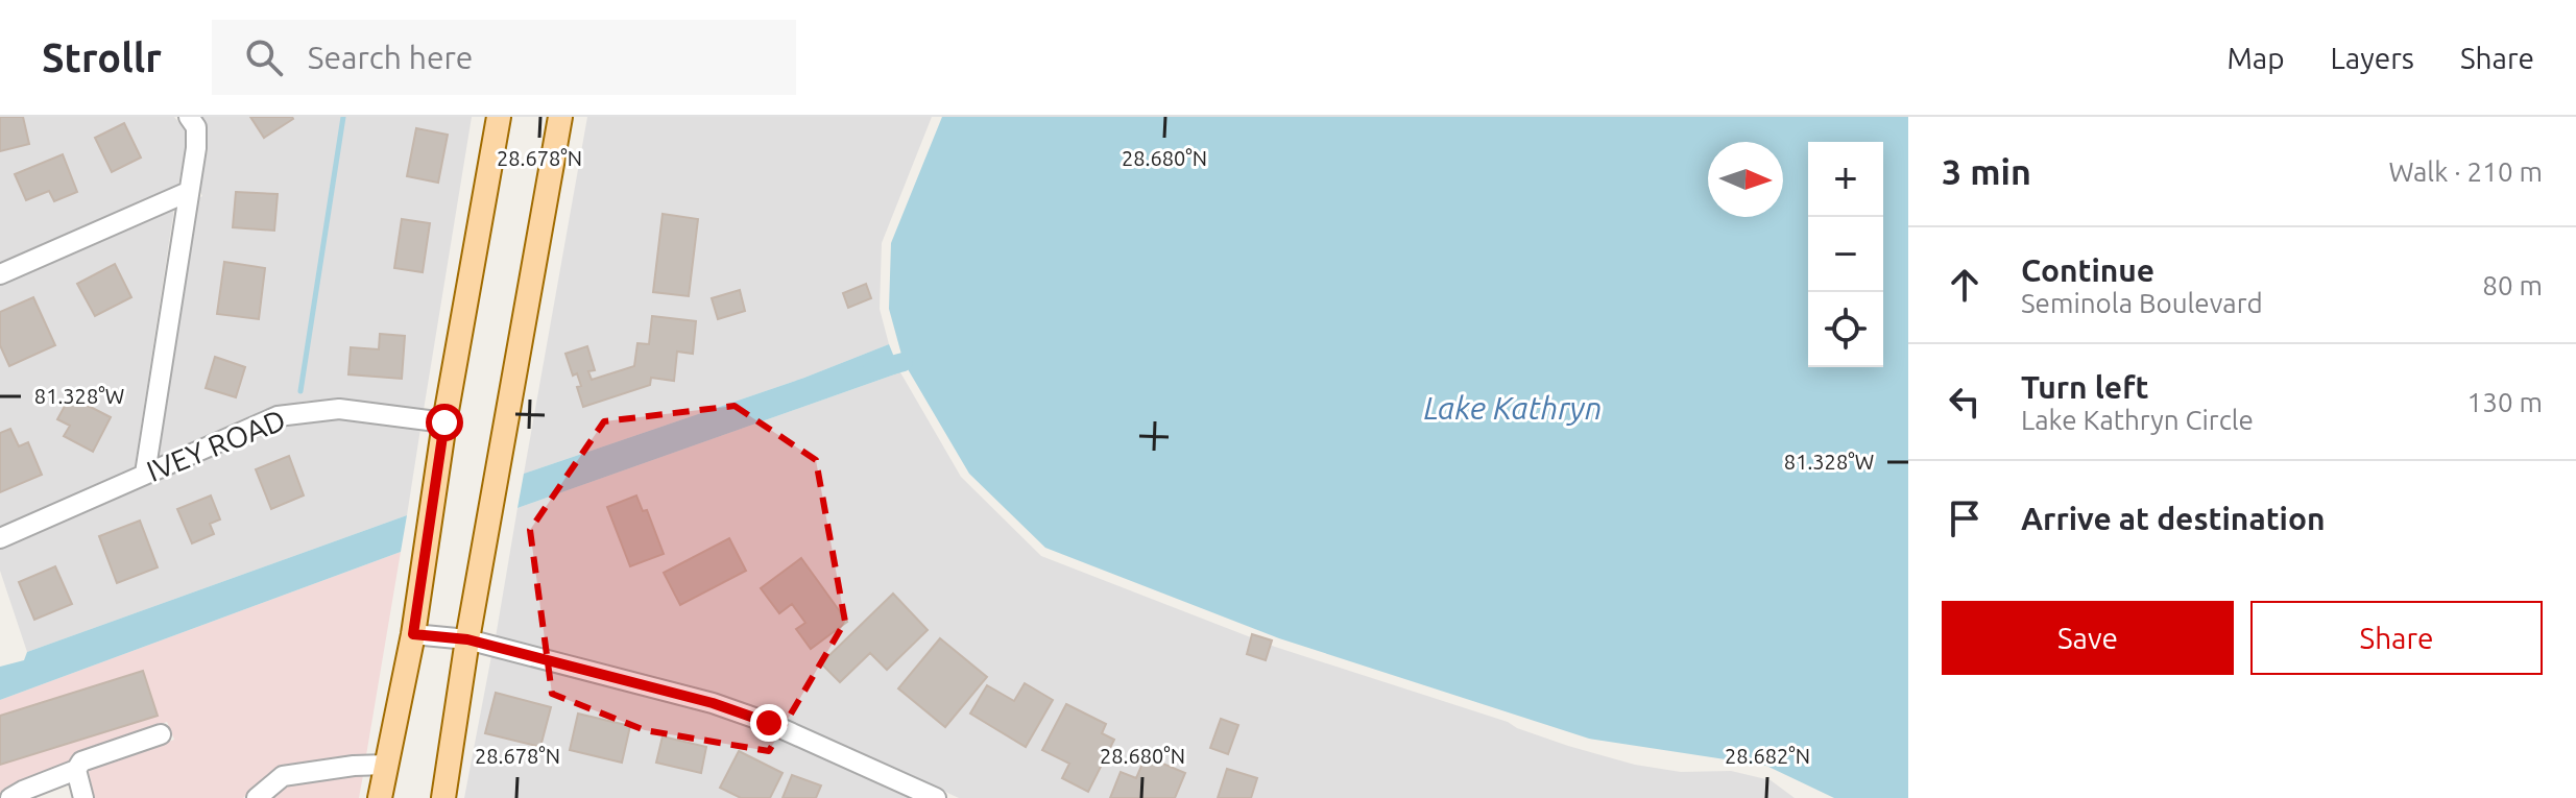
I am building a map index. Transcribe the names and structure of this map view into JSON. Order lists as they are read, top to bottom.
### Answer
{
  "streets": {
    "street": ["IVEY ROAD"]
  },
  "water": ["Lake Kathryn"],
  "north": "right",
  "page": {
    "header": "Strollr",
    "search": "Search here",
    "nav": ["Map", "Layers", "Share"],
    "heading": ["3 min", "Walk · 210 m"],
    "map_buttons": ["+", "−"],
    "list": [
      ["Continue", "Seminola Boulevard", "80 m"],
      ["Turn left", "Lake Kathryn Circle", "130 m"],
      "Arrive at destination"
    ],
    "buttons": ["Save", "Share"]
  },
  "coordinates": [
    "28.678°N",
    "28.680°N",
    "81.328°W",
    "28.682°N"
  ]
}
